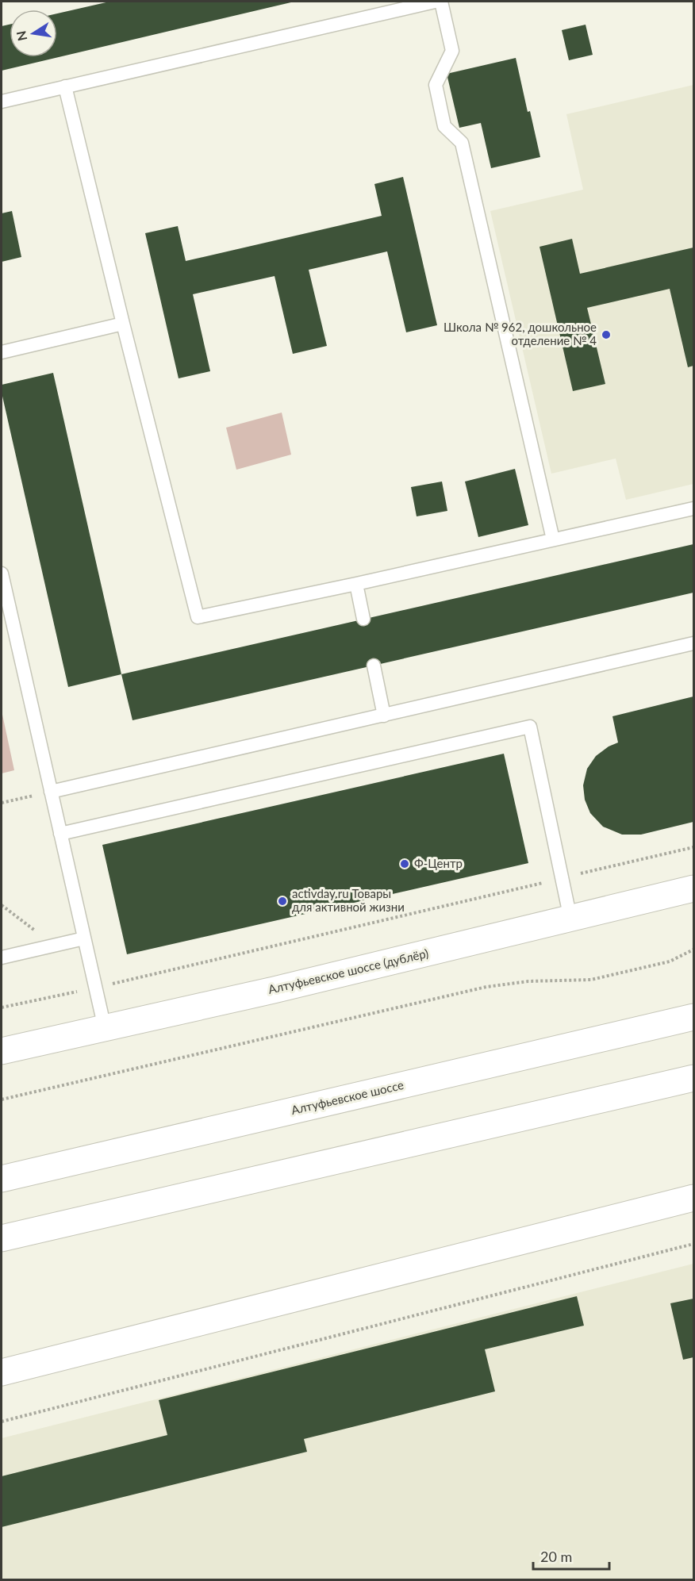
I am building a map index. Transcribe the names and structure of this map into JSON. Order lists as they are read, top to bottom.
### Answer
{
  "streets": {
    "main road": ["Алтуфьевское шоссе (дублёр)", "Алтуфьевское шоссе"]
  },
  "places": ["Школа № 962, дошкольное отделение № 4", "Ф-Центр", "activday.ru Товары для активной жизни"],
  "scale_bar": "20 m",
  "north": "left"
}
